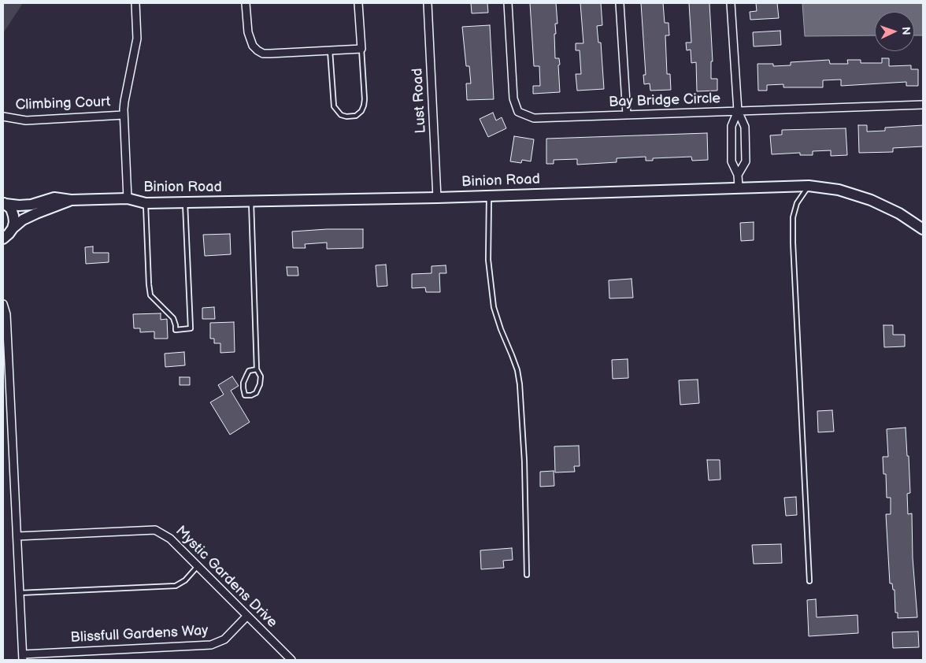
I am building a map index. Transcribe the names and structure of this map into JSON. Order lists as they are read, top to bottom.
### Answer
{
  "streets": {
    "main road": ["Binion Road"],
    "street": [
      "Lust Road",
      "Bay Bridge Circle",
      "Climbing Court",
      "Mystic Gardens Drive",
      "Blissfull Gardens Way"
    ]
  },
  "crossings": [
    ["Lust Road", "Binion Road"],
    ["Mystic Gardens Drive", "Blissfull Gardens Way"]
  ],
  "north": "right"
}
